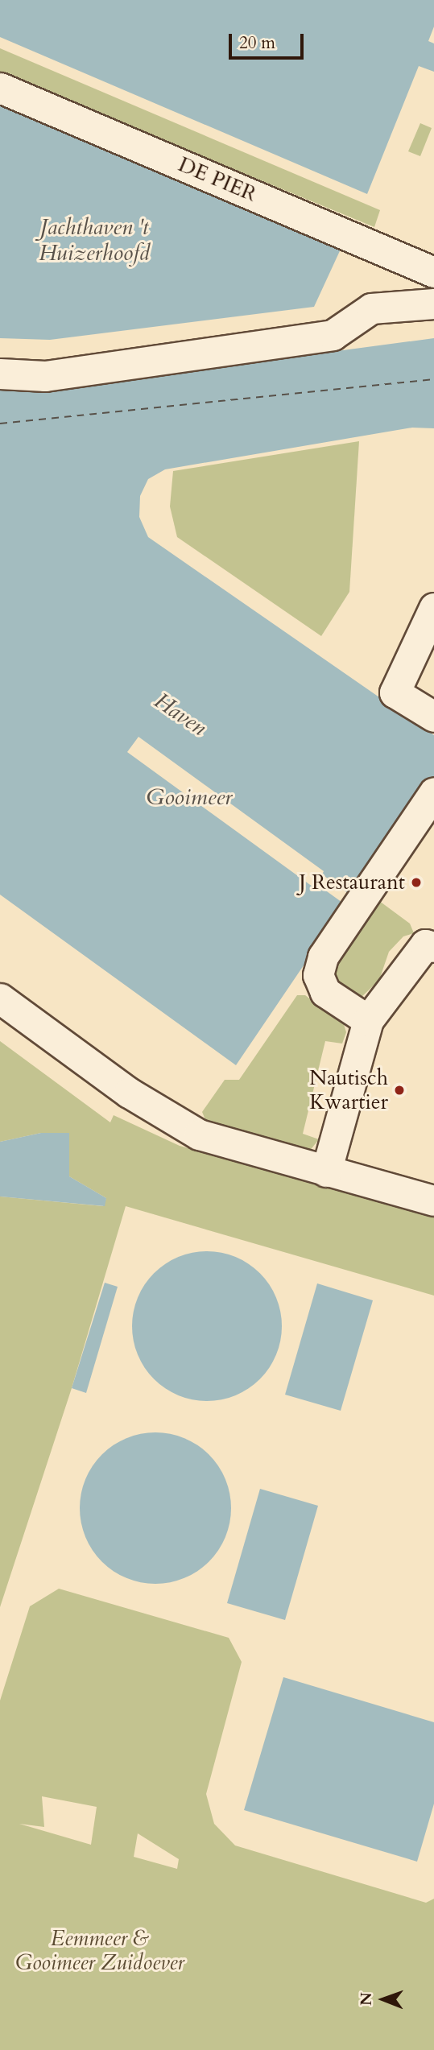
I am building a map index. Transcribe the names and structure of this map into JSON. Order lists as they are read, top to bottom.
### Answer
{
  "streets": {
    "street": ["DE PIER"]
  },
  "water": ["Jachthaven 't Huizerhoofd", "Haven", "Gooimeer"],
  "parks": ["Eemmeer & Gooimeer Zuidoever"],
  "places": ["J Restaurant", "Nautisch Kwartier"],
  "scale_bar": "20 m",
  "north": "left"
}
